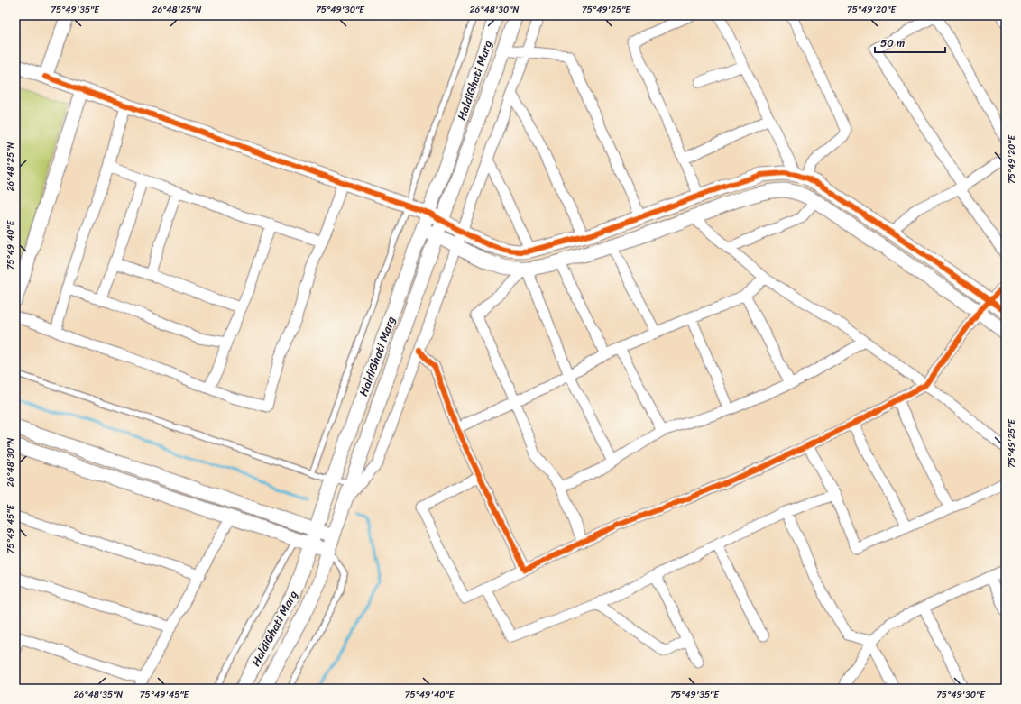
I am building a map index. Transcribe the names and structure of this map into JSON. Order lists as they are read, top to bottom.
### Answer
{
  "streets": {
    "street": ["HaldiGhati Marg"]
  },
  "scale_bar": "50 m",
  "coordinates": [
    "75°49'35\"E",
    "26°48'25\"N",
    "75°49'30\"E",
    "26°48'30\"N",
    "75°49'25\"E",
    "75°49'20\"E",
    "75°49'40\"E",
    "75°49'45\"E",
    "26°48'35\"N"
  ]
}
